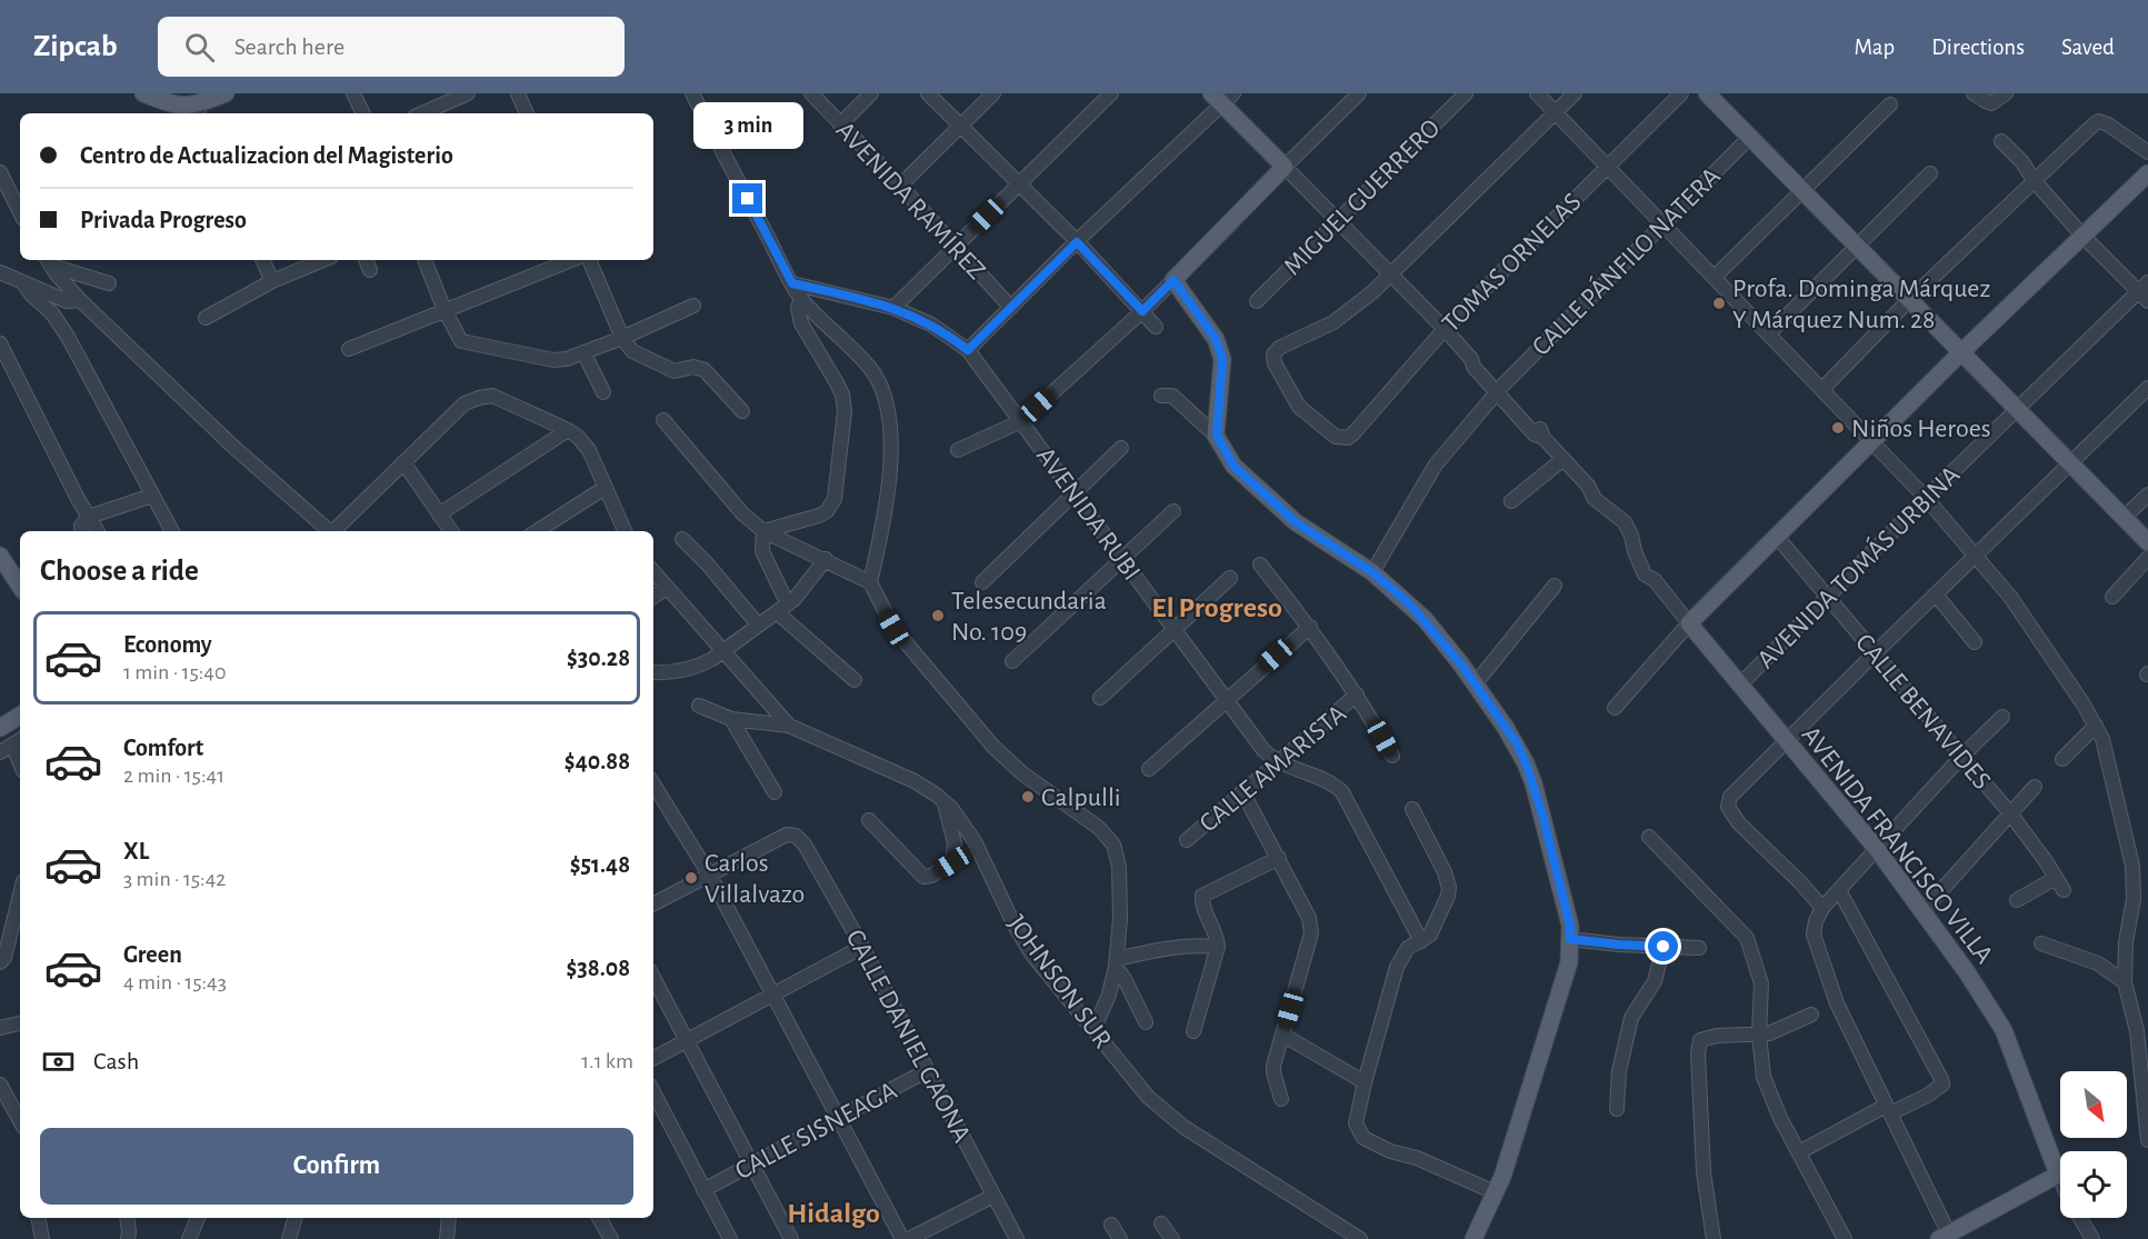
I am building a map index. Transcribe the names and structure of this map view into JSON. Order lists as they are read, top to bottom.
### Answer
{
  "streets": {
    "main road": ["AVENIDA FRANCISCO VILLA"],
    "street": [
      "MIGUEL GUERRERO",
      "AVENIDA RAMÍREZ",
      "CALLE PÁNFILO NATERA",
      "TOMAS ORNELAS",
      "AVENIDA RUBI",
      "AVENIDA TOMÁS URBINA",
      "CALLE BENAVIDES",
      "CALLE AMARISTA",
      "JOHNSON SUR",
      "CALLE DANIEL GAONA",
      "CALLE SISNEAGA"
    ]
  },
  "crossings": [
    ["MIGUEL GUERRERO", "AVENIDA FRANCISCO VILLA"],
    ["CALLE PÁNFILO NATERA", "AVENIDA FRANCISCO VILLA"],
    ["TOMAS ORNELAS", "AVENIDA FRANCISCO VILLA"],
    ["AVENIDA RUBI", "CALLE AMARISTA"],
    ["AVENIDA TOMÁS URBINA", "CALLE BENAVIDES"],
    ["AVENIDA TOMÁS URBINA", "AVENIDA FRANCISCO VILLA"],
    ["CALLE DANIEL GAONA", "CALLE SISNEAGA"]
  ],
  "districts": ["El Progreso", "Hidalgo"],
  "places": [
    "Profa. Dominga Márquez Y Márquez Num. 28",
    "Niños Heroes",
    "Telesecundaria No. 109",
    "Calpulli",
    "Carlos Villalvazo"
  ],
  "north": "bottom right",
  "page": {
    "header": "Zipcab",
    "search": "Search here",
    "nav": ["Map", "Directions", "Saved"],
    "bubble": "3 min",
    "banner": ["Centro de Actualizacion del Magisterio", "Privada Progreso"],
    "heading": "Choose a ride",
    "list": [
      {
        "name": "Economy",
        "note": "1 min · 15:40",
        "value": "$30.28"
      },
      {
        "name": "Comfort",
        "note": "2 min · 15:41",
        "value": "$40.88"
      },
      {
        "name": "XL",
        "note": "3 min · 15:42",
        "value": "$51.48"
      },
      {
        "name": "Green",
        "note": "4 min · 15:43",
        "value": "$38.08"
      }
    ],
    "pay": ["Cash", "1.1 km"],
    "buttons": "Confirm"
  }
}
